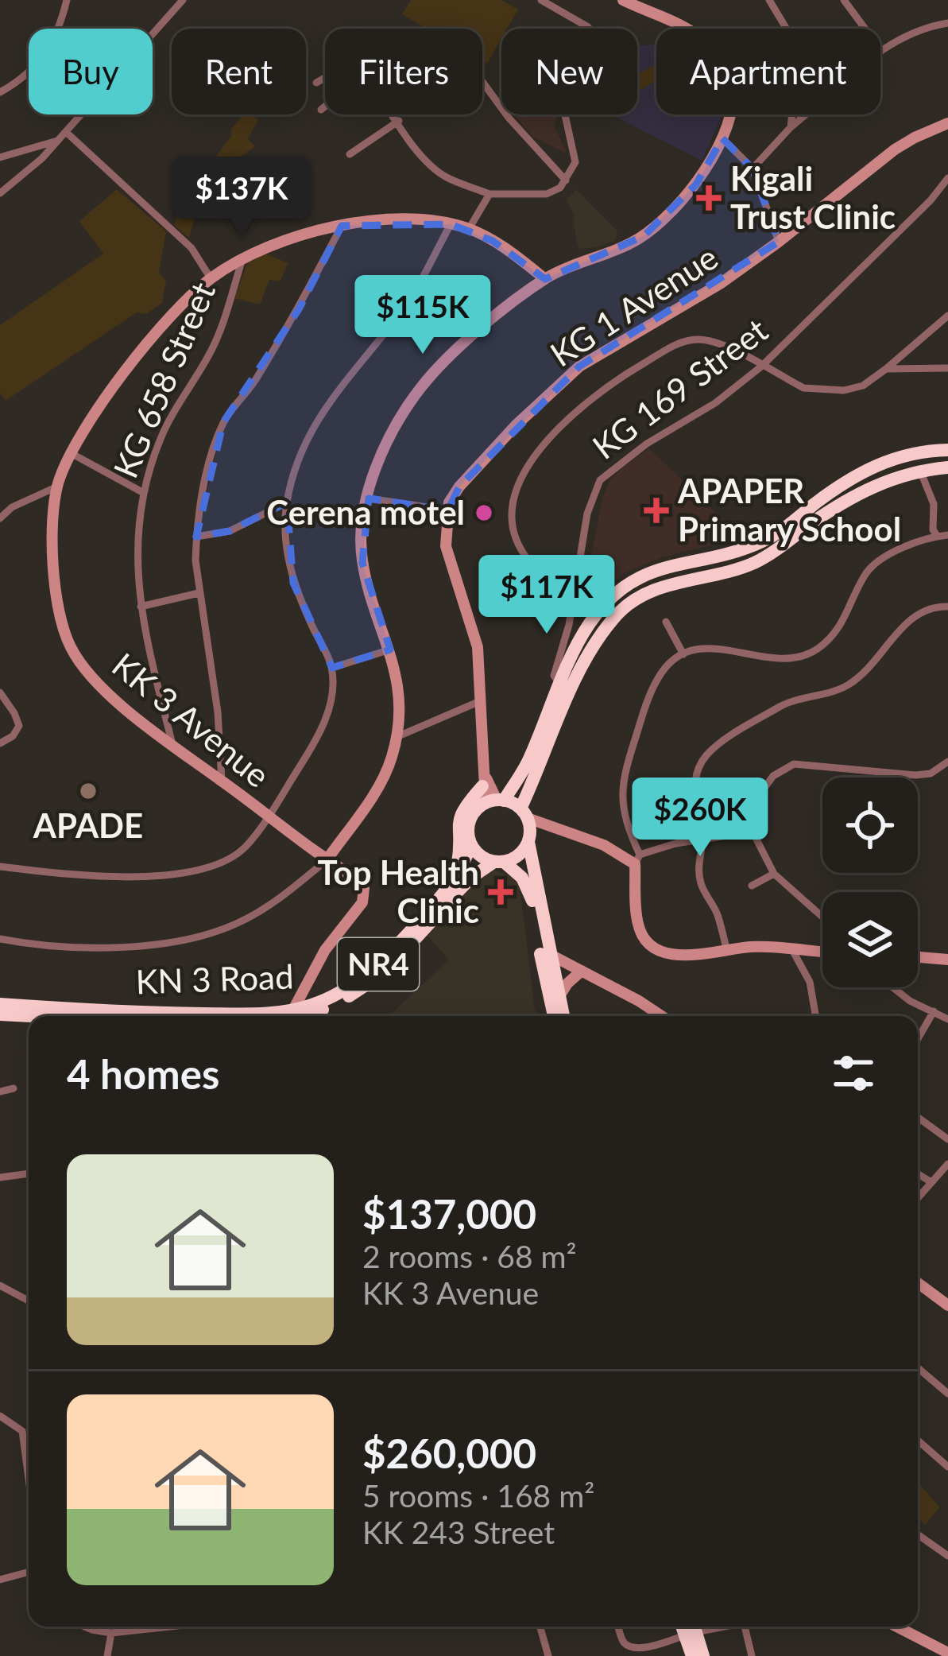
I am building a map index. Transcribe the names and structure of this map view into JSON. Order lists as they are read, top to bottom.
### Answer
{
  "streets": {
    "highway": ["NR4", "KN 3 Road"],
    "street": [
      "KG 1 Avenue",
      "KG 658 Street",
      "KG 169 Street",
      "KK 3 Avenue"
    ]
  },
  "crossings": [
    ["KG 658 Street", "KK 3 Avenue"],
    ["KK 3 Avenue", "KN 3 Road"]
  ],
  "places": {
    "health": ["Kigali Trust Clinic", "APAPER Primary School", "Top Health Clinic"],
    "other": ["Cerena motel", "APADE"]
  },
  "page": {
    "chip": [
      "Buy",
      "Rent",
      "Filters",
      "New",
      "Apartment"
    ],
    "price": [
      "$137K",
      "$115K",
      "$117K",
      "$260K"
    ],
    "heading": "4 homes",
    "list": [
      {
        "name": "$137,000",
        "note": "2 rooms · 68 m² · KK 3 Avenue"
      },
      {
        "name": "$260,000",
        "note": "5 rooms · 168 m² · KK 243 Street"
      }
    ]
  }
}
